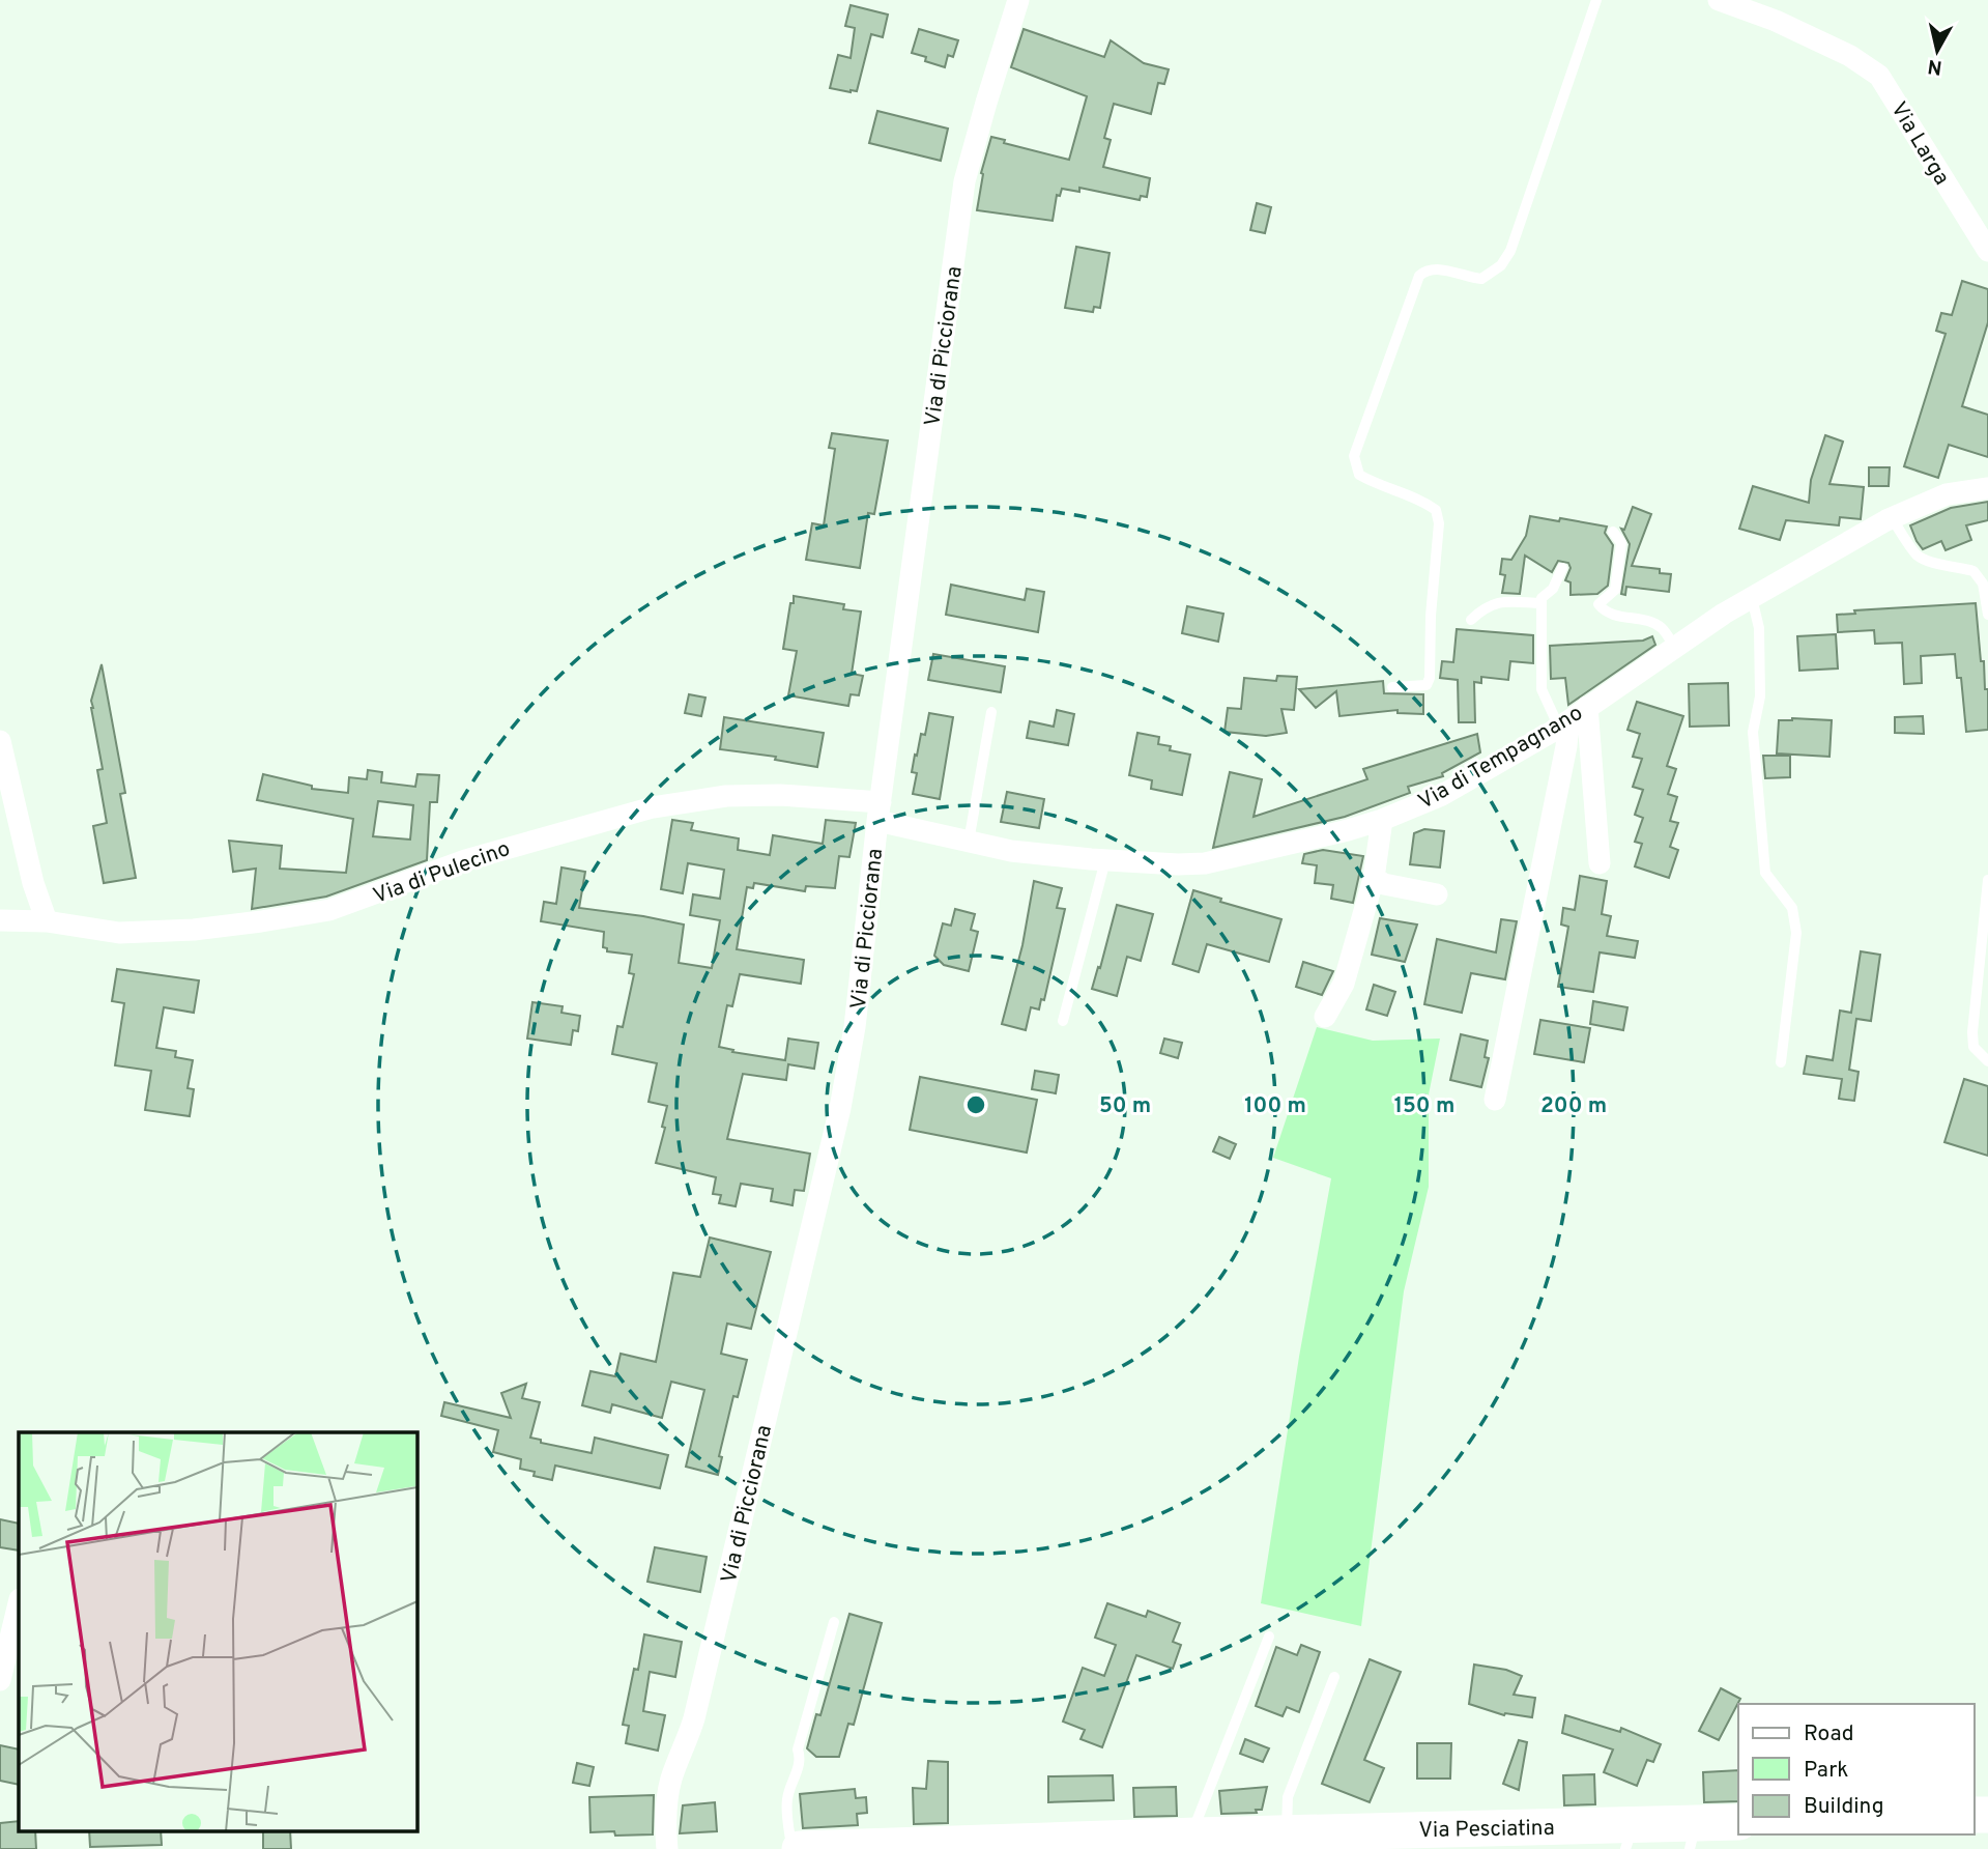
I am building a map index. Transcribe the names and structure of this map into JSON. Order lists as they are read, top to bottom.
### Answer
{
  "streets": {
    "main road": ["Via Pesciatina"],
    "street": [
      "Via Larga",
      "Via di Picciorana",
      "Via di Tempagnano",
      "Via di Pulecino"
    ]
  },
  "crossings": [
    ["Via di Picciorana", "Via di Tempagnano"],
    ["Via di Picciorana", "Via di Pulecino"],
    ["Via di Tempagnano", "Via di Pulecino"]
  ],
  "legend": ["Road", "Park", "Building"],
  "north": "bottom",
  "rings": [
    "50 m",
    "100 m",
    "150 m",
    "200 m"
  ]
}
